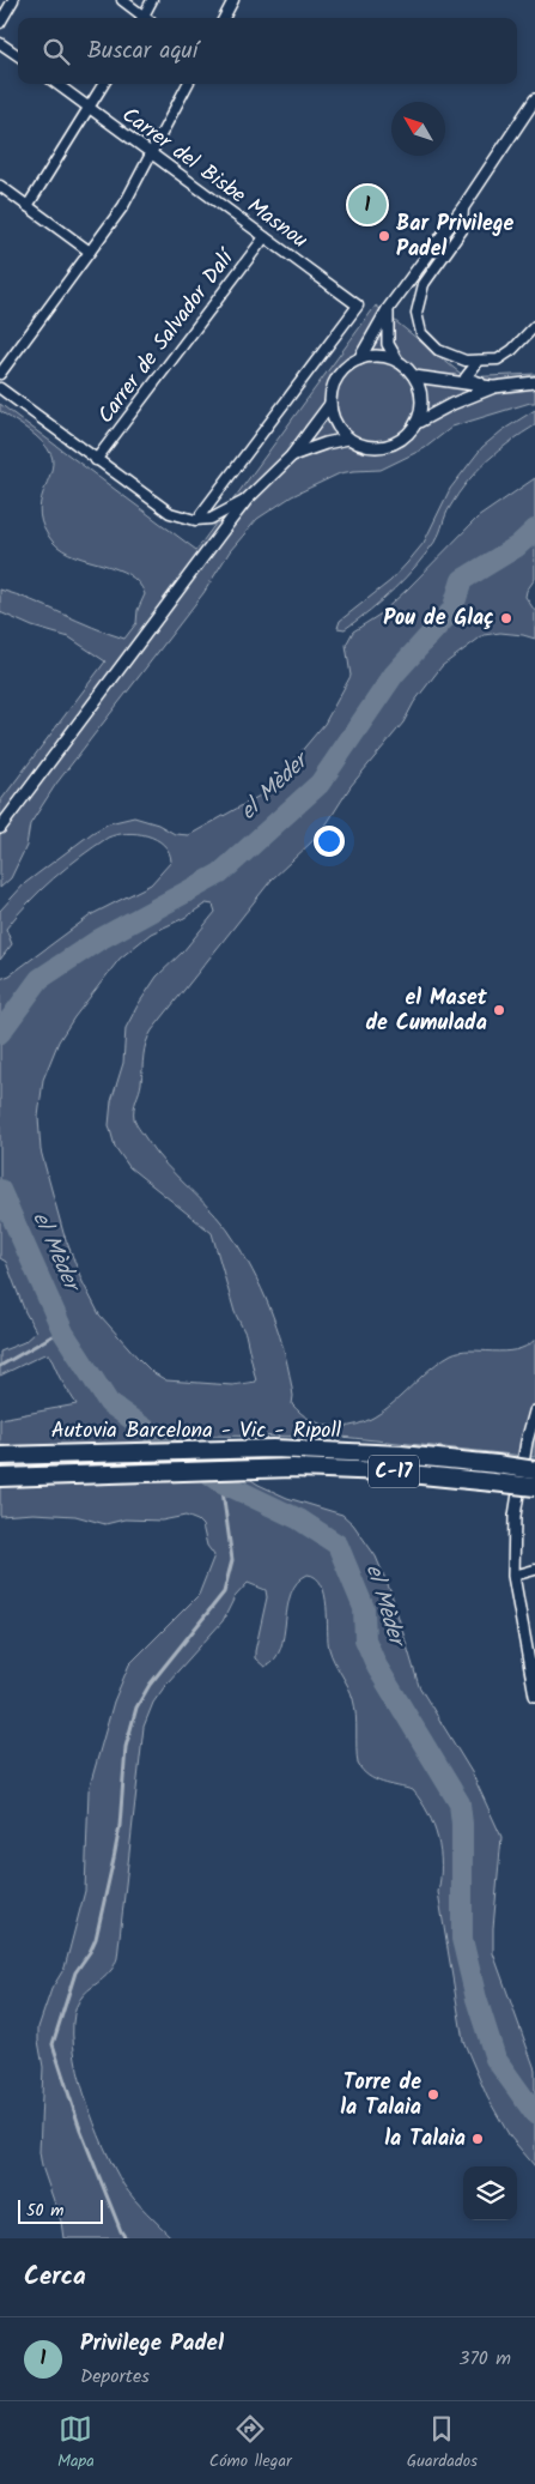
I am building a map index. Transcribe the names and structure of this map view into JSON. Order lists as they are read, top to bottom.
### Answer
{
  "streets": {
    "highway": ["Autovia Barcelona - Vic - Ripoll", "C-17"],
    "street": ["Carrer del Bisbe Masnou", "Carrer de Salvador Dalí"]
  },
  "crossings": [
    ["Carrer del Bisbe Masnou", "Carrer de Salvador Dalí"]
  ],
  "water": ["el Mèder"],
  "places": [
    "Bar Privilege Padel",
    "Pou de Glaç",
    "el Maset de Cumulada",
    "Torre de la Talaia",
    "la Talaia"
  ],
  "scale_bar": "50 m",
  "north": "top left",
  "page": {
    "search": "Buscar aquí",
    "pins": "1",
    "scale": "50 m",
    "heading": "Cerca",
    "list": [
      {
        "mark": "1",
        "name": "Privilege Padel",
        "note": "Deportes",
        "value": "370 m"
      }
    ],
    "nav": ["Mapa", "Cómo llegar", "Guardados"]
  }
}
